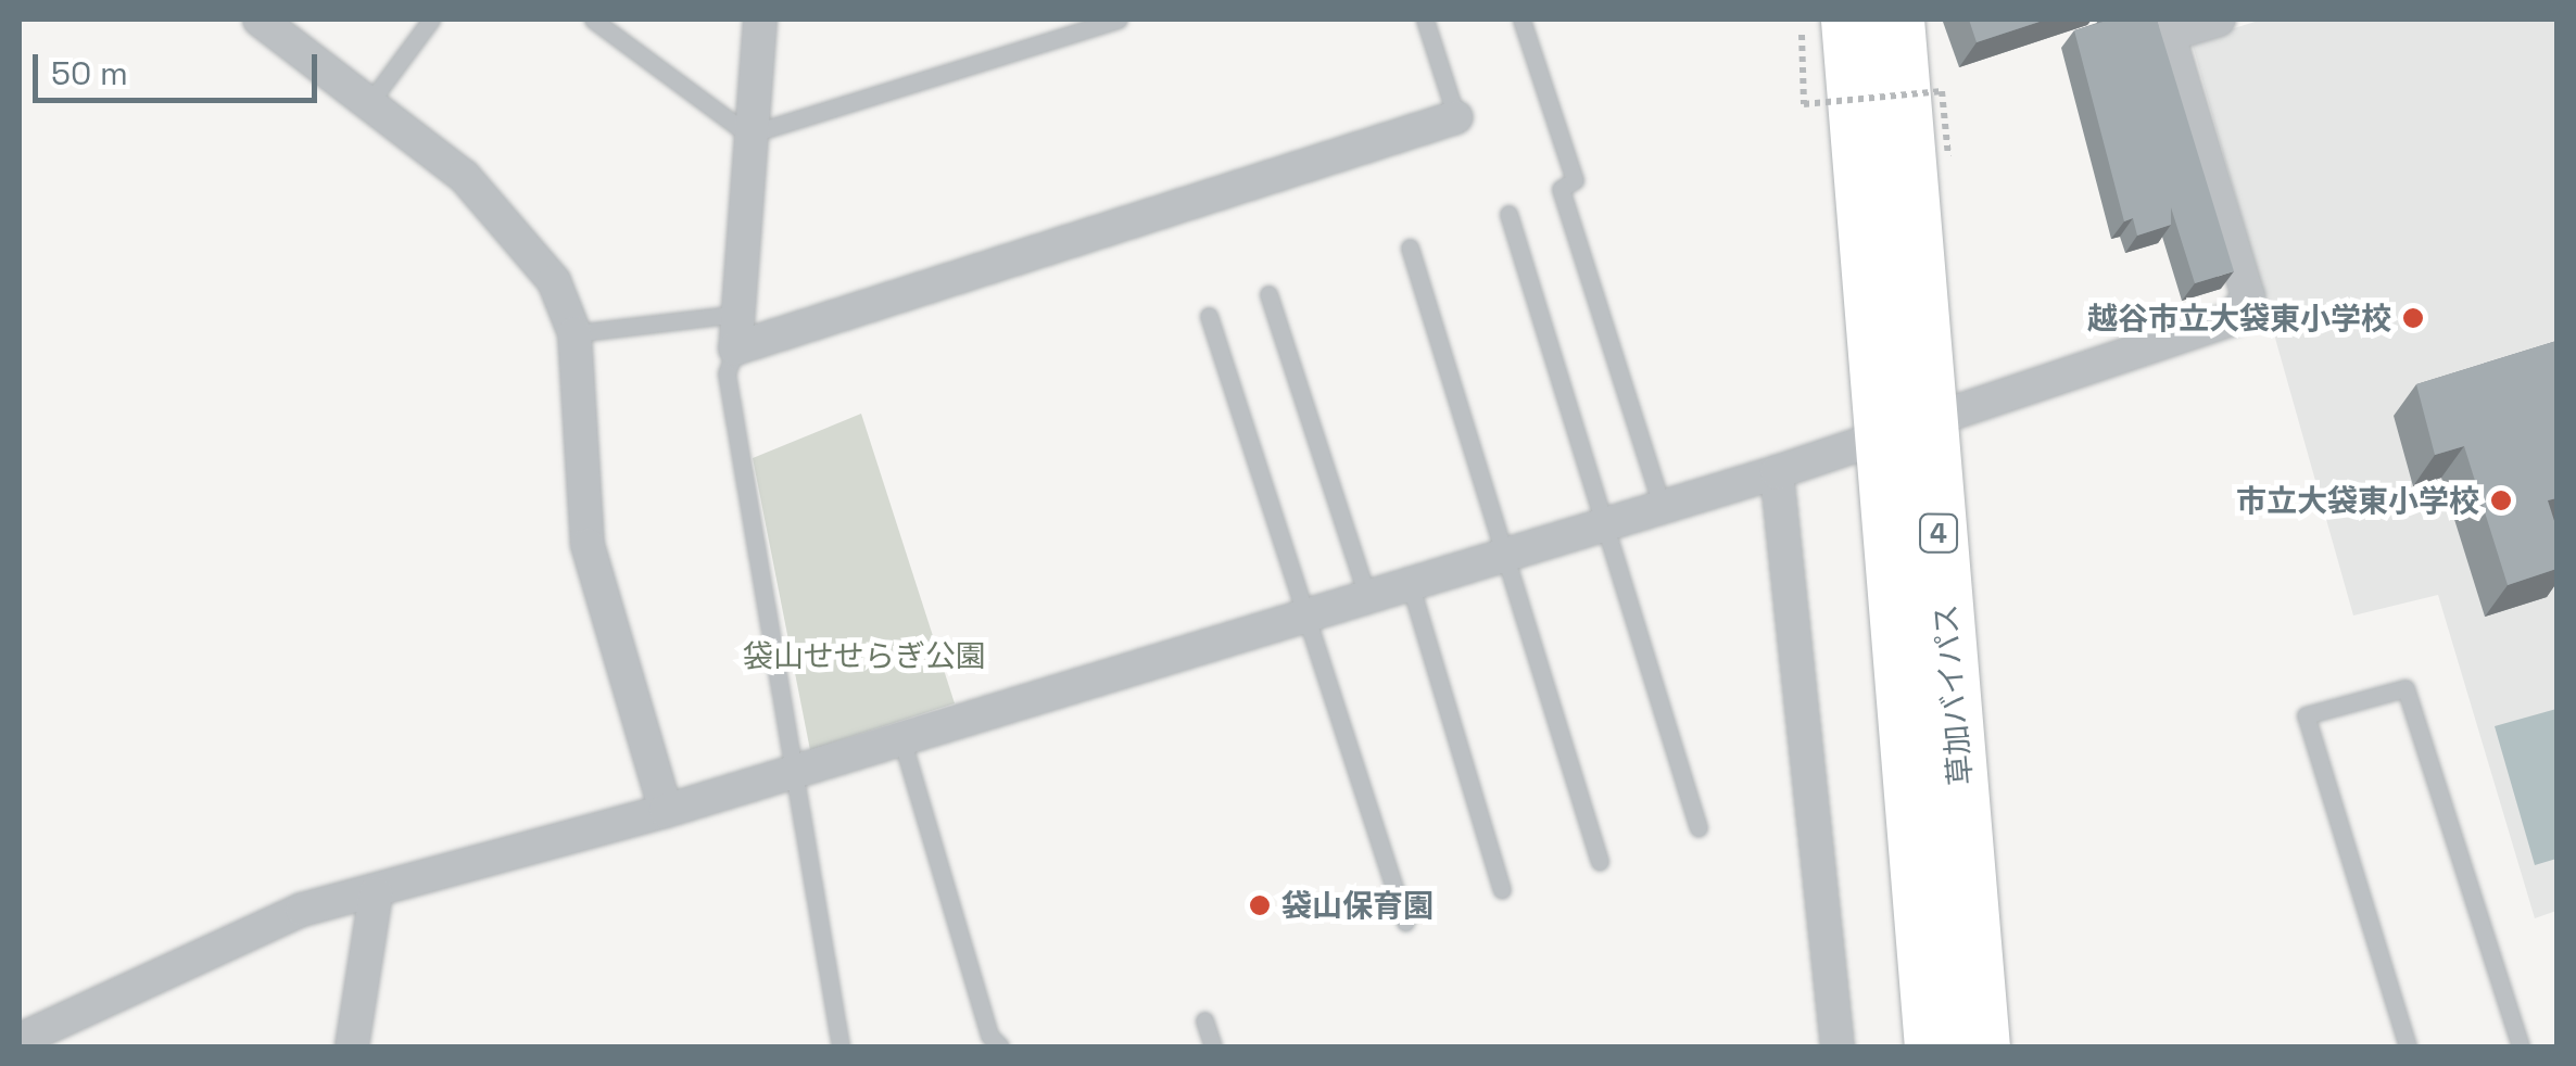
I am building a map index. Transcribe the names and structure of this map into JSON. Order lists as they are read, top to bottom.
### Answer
{
  "streets": {
    "highway": ["4", "草加バイパス"]
  },
  "parks": ["袋山せせらぎ公園"],
  "places": ["越谷市立大袋東小学校", "市立大袋東小学校", "袋山保育園"],
  "scale_bar": "50 m"
}
